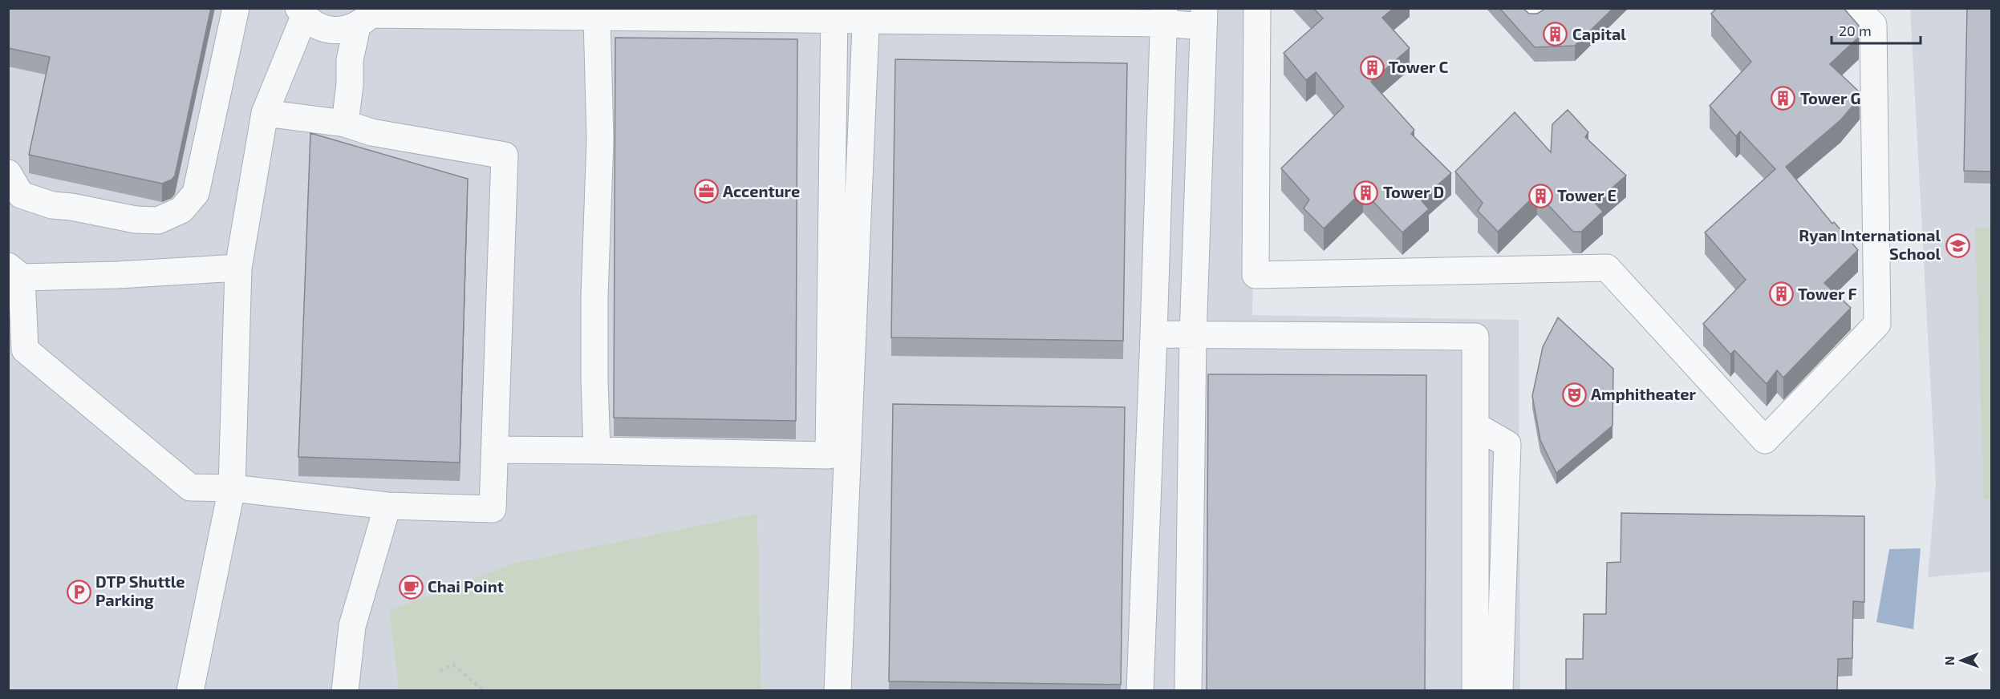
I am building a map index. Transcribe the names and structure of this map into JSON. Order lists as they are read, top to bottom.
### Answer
{
  "places": {
    "building": [
      "Capital",
      "Tower C",
      "Tower G",
      "Tower D",
      "Tower E",
      "Tower F"
    ],
    "office": ["Accenture"],
    "school or university": ["Ryan International School"],
    "theatre": ["Amphitheater"],
    "cafe": ["Chai Point"],
    "parking": ["DTP Shuttle Parking"]
  },
  "scale_bar": "20 m",
  "north": "left"
}
